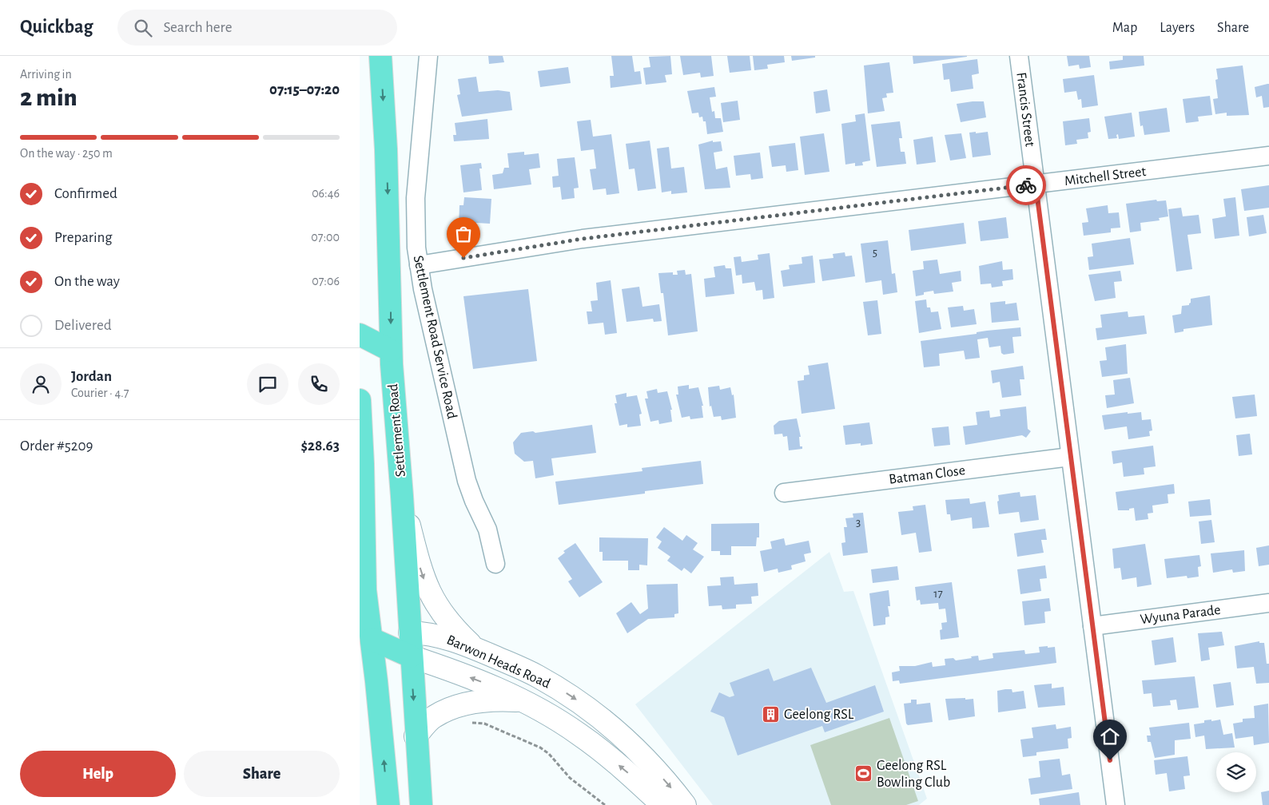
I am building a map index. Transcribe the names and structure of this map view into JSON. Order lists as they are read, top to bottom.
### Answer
{
  "streets": {
    "highway": ["Settlement Road"],
    "street": [
      "Francis Street",
      "Mitchell Street",
      "Settlement Road Service Road",
      "Batman Close",
      "Wyuna Parade",
      "Barwon Heads Road"
    ]
  },
  "crossings": [
    ["Francis Street", "Mitchell Street"],
    ["Francis Street", "Batman Close"],
    ["Francis Street", "Wyuna Parade"],
    ["Mitchell Street", "Settlement Road Service Road"],
    ["Settlement Road", "Barwon Heads Road"]
  ],
  "one_way": ["Settlement Road"],
  "places": {
    "building": ["Geelong RSL"],
    "sports": ["Geelong RSL Bowling Club"]
  },
  "house_numbers": ["5", "3", "17"],
  "page": {
    "header": "Quickbag",
    "search": "Search here",
    "nav": ["Map", "Layers", "Share"],
    "heading": ["2 min", "Arriving in", "07:15–07:20"],
    "panel": [
      "Jordan",
      "Courier · 4.7",
      "Order #5209",
      "$28.63"
    ],
    "bar": "On the way · 250 m",
    "list": [
      ["Confirmed", "06:46"],
      ["Preparing", "07:00"],
      ["On the way", "07:06"],
      "Delivered"
    ],
    "buttons": ["Help", "Share"]
  }
}
